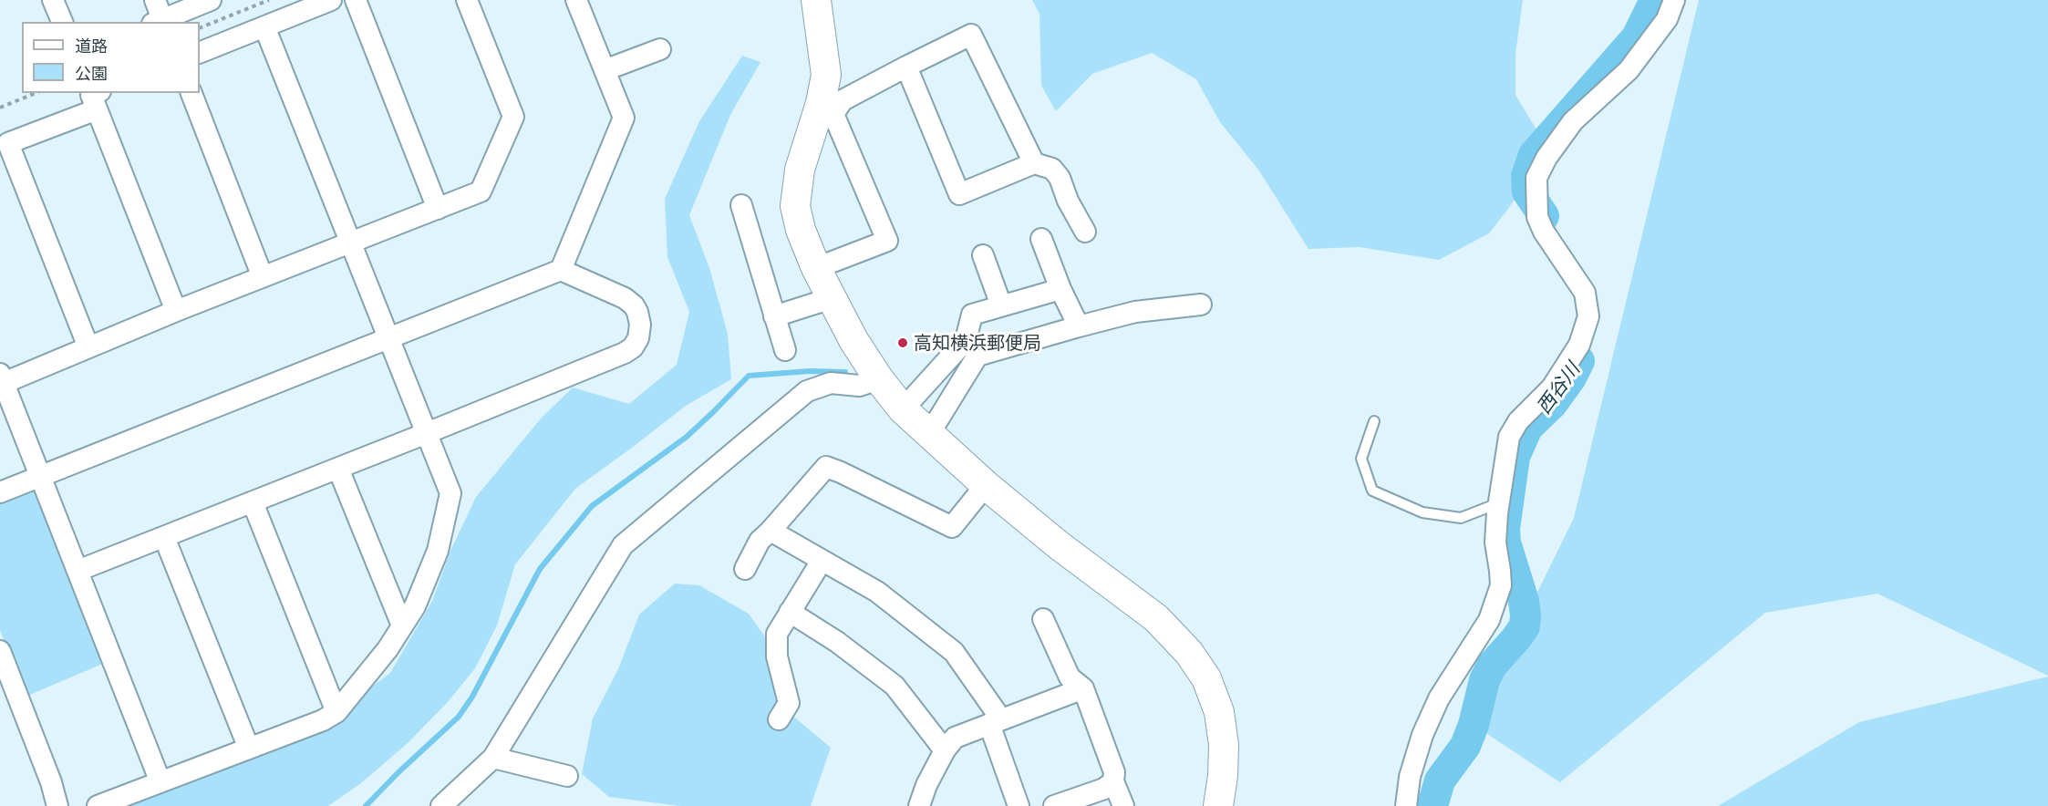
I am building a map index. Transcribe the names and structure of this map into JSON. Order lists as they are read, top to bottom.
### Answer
{
  "water": ["西谷川"],
  "places": ["高知横浜郵便局"],
  "legend": ["道路", "公園"]
}
